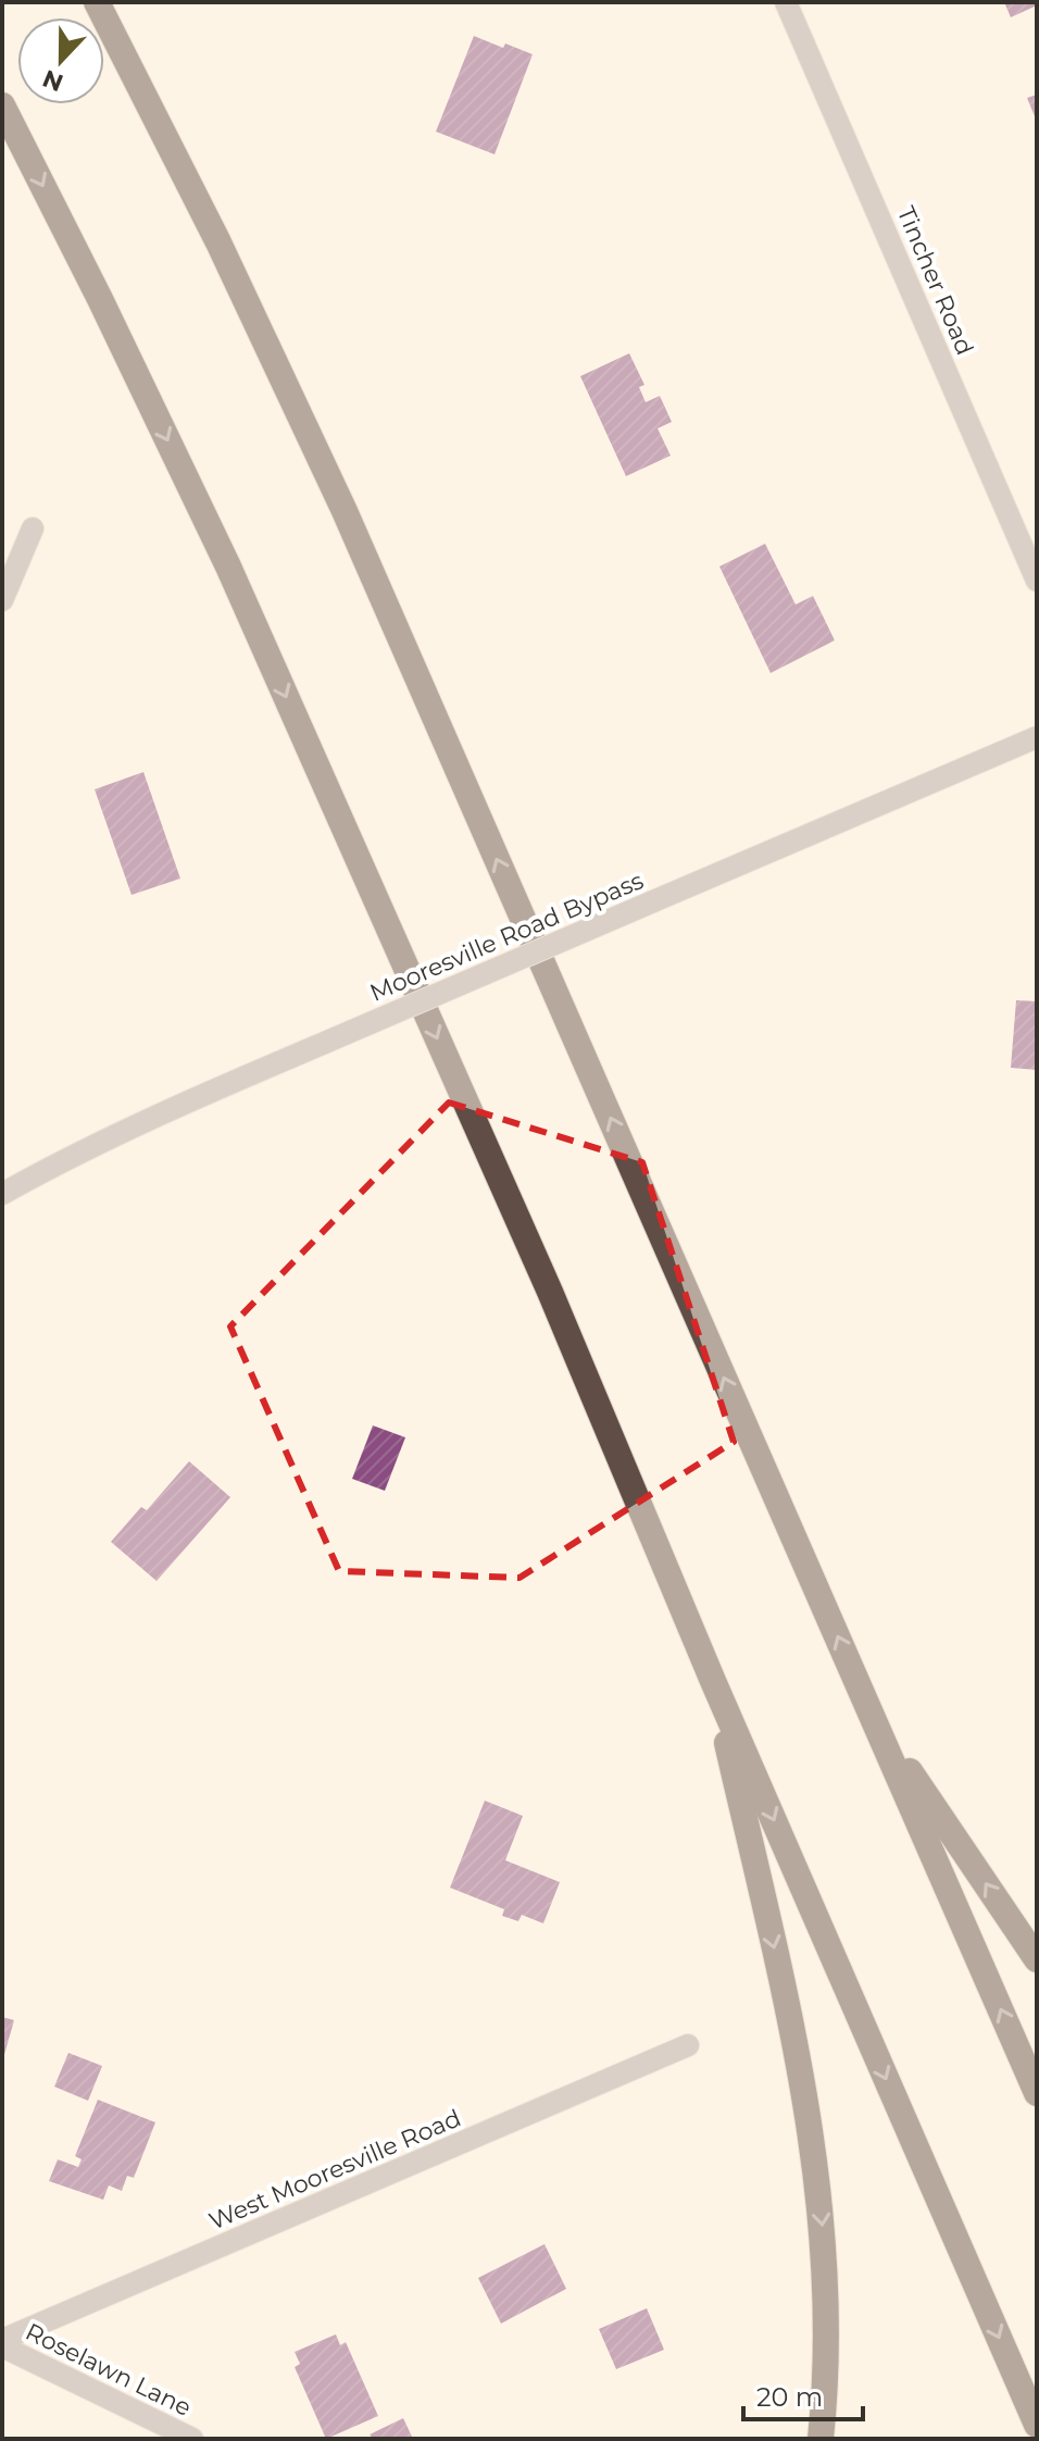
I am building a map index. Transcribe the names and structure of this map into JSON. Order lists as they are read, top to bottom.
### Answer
{
  "streets": {
    "street": [
      "Tincher Road",
      "Mooresville Road Bypass",
      "West Mooresville Road",
      "Roselawn Lane"
    ]
  },
  "scale_bar": "20 m",
  "north": "bottom"
}
